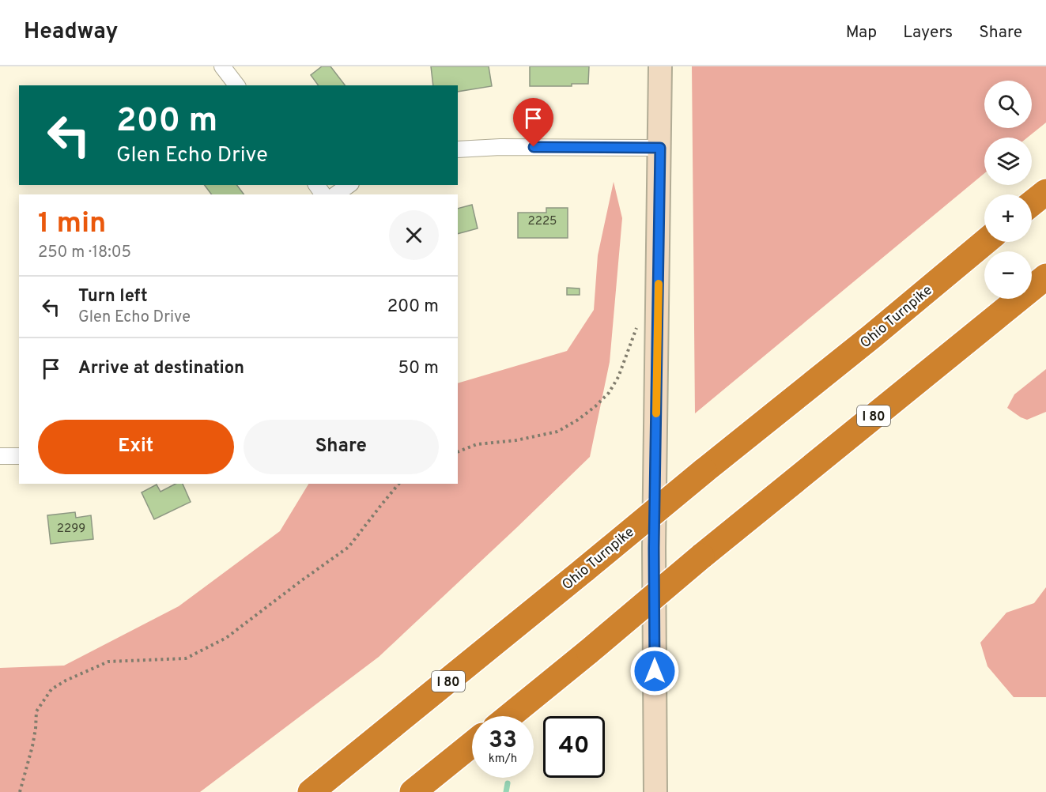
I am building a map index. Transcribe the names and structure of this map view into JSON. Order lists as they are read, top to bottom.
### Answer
{
  "streets": {
    "highway": ["Ohio Turnpike", "I 80"]
  },
  "house_numbers": ["2225", "2299"],
  "page": {
    "header": "Headway",
    "nav": ["Map", "Layers", "Share"],
    "map_buttons": ["+", "−"],
    "turn": ["200 m", "Glen Echo Drive"],
    "heading": ["1 min", "250 m · 18:05"],
    "list": [
      {
        "name": "Turn left",
        "note": "Glen Echo Drive",
        "value": "200 m"
      },
      {
        "name": "Arrive at destination",
        "value": "50 m"
      }
    ],
    "buttons": ["Exit", "Share"],
    "speed": "33 km/h",
    "limit": "40"
  }
}
